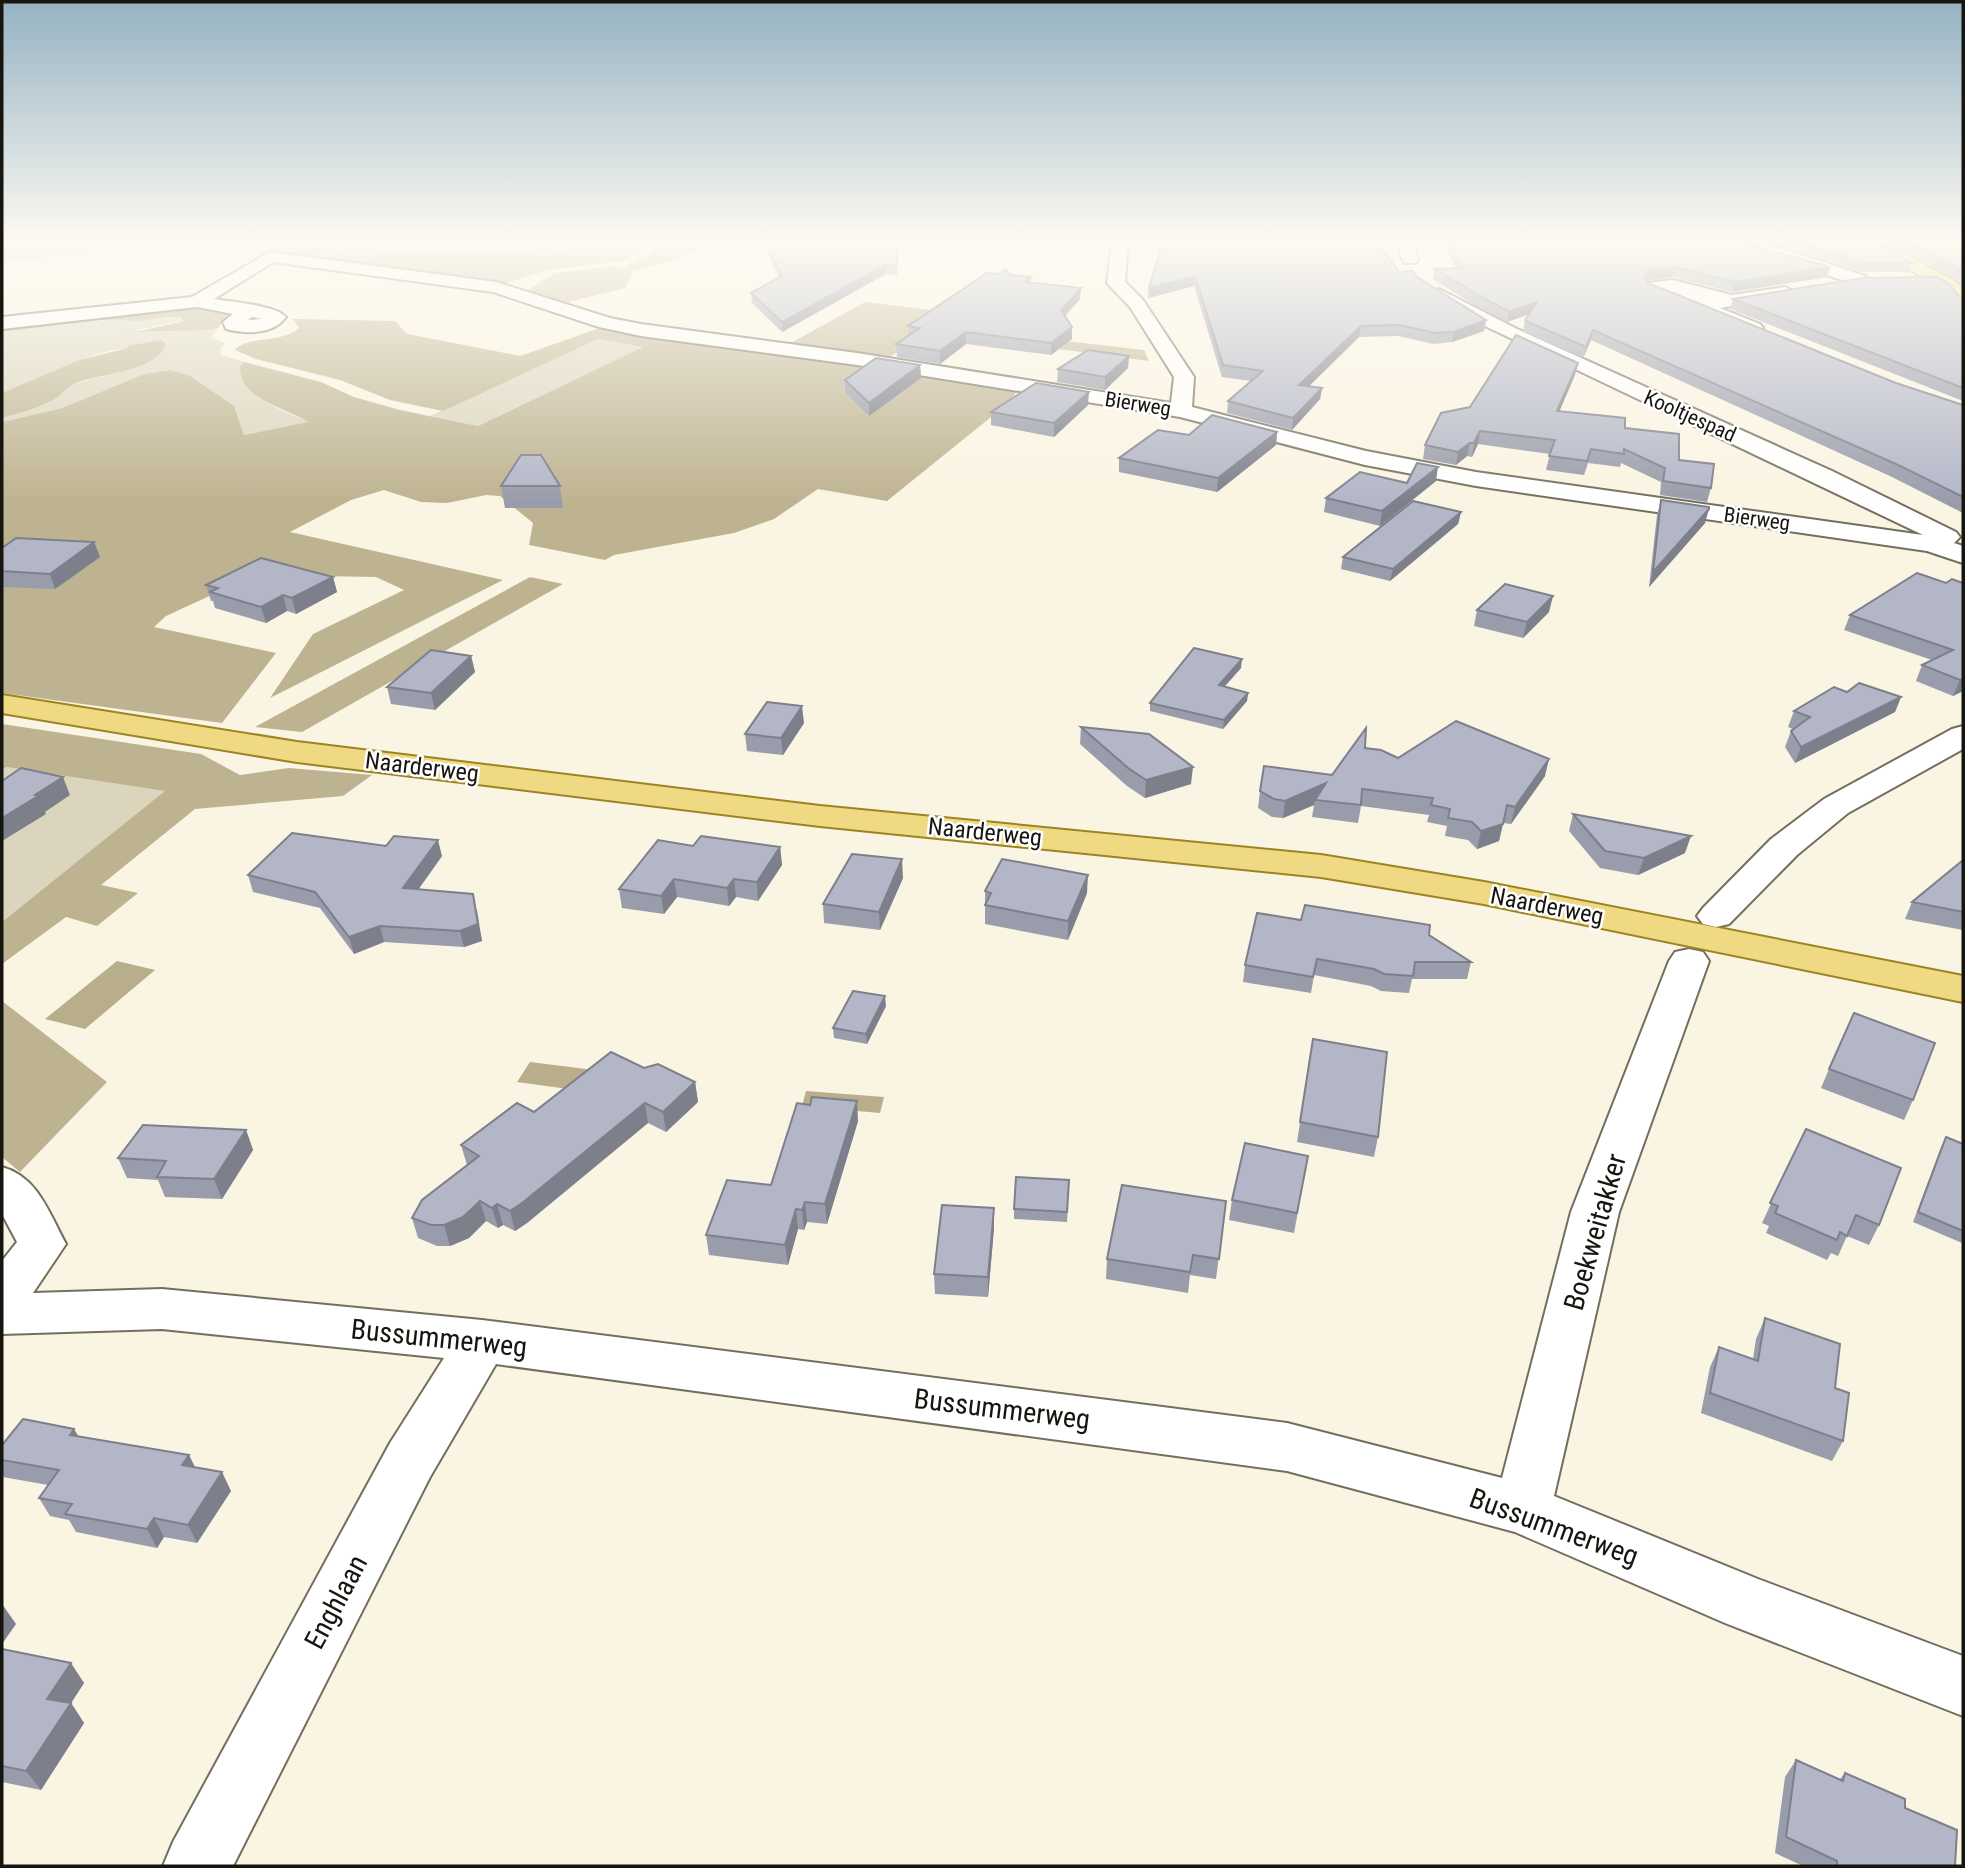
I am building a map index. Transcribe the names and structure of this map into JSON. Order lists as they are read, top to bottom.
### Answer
{
  "streets": {
    "main road": ["Naarderweg"],
    "street": [
      "Bierweg",
      "Kooltjespad",
      "Boekweitakker",
      "Bussummerweg",
      "Enghlaan"
    ]
  },
  "crossings": [
    ["Bierweg", "Kooltjespad"],
    ["Boekweitakker", "Bussummerweg"],
    ["Bussummerweg", "Enghlaan"]
  ]
}
